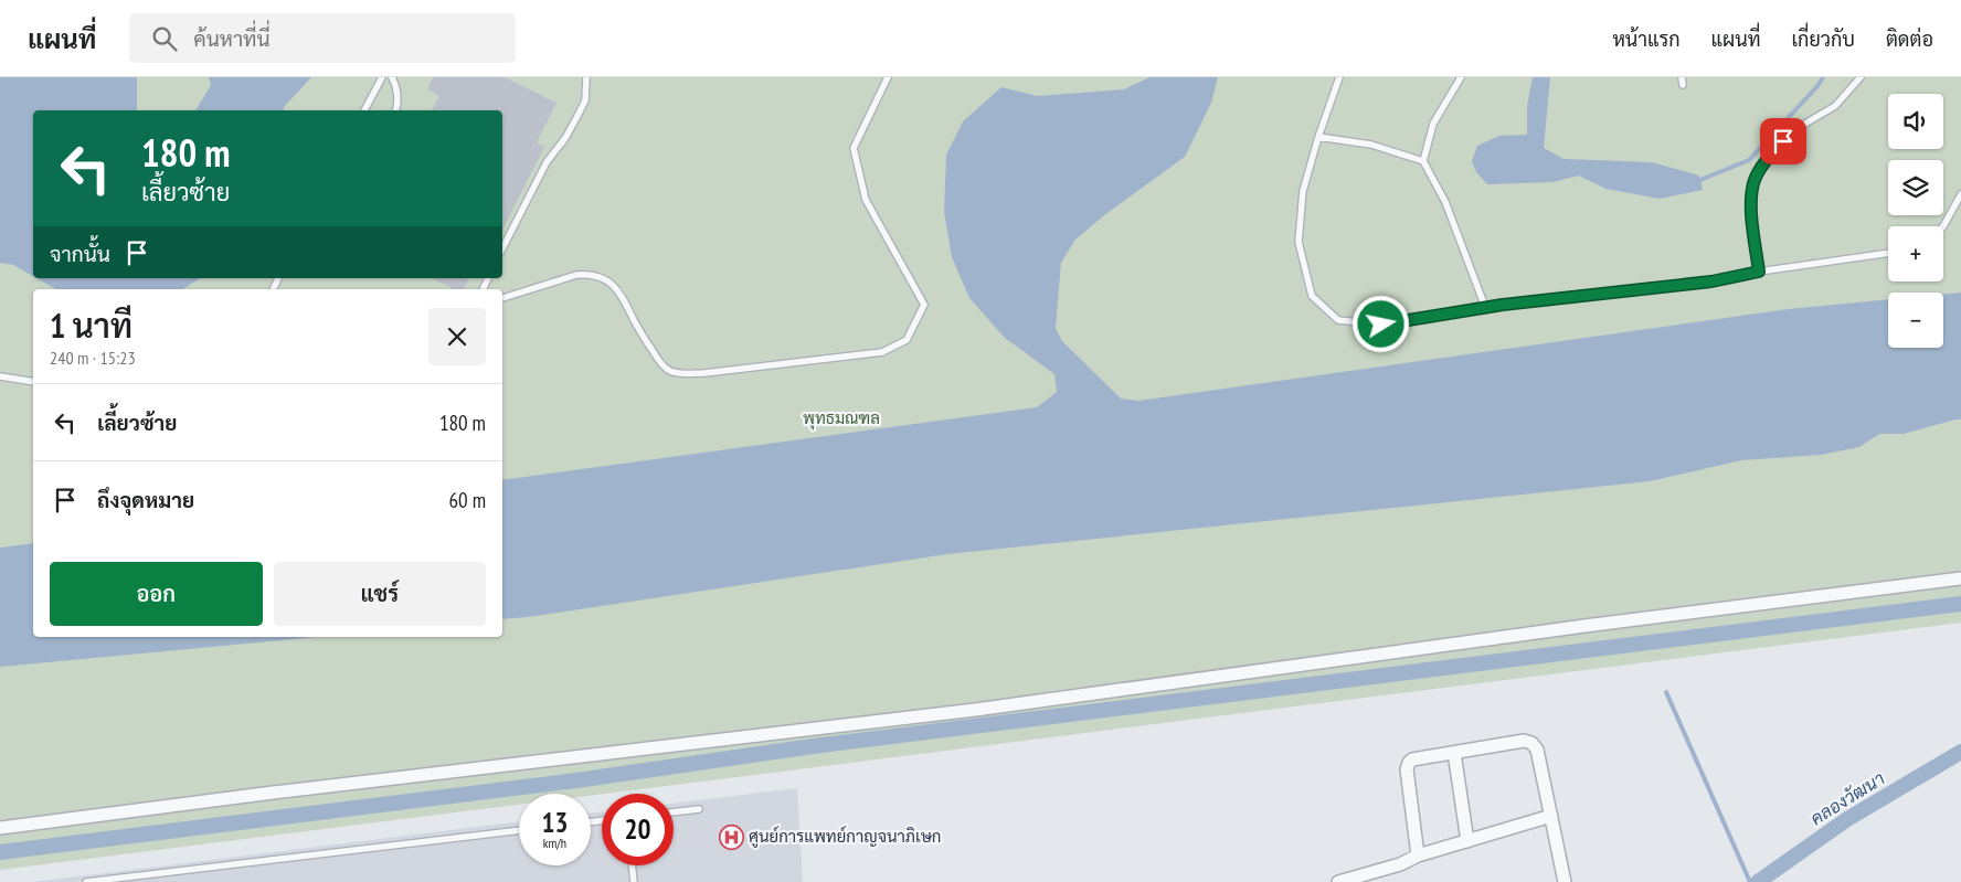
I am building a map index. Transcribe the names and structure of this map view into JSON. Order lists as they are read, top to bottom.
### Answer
{
  "water": ["คลองวัฒนา"],
  "parks": ["พุทธมณฑล"],
  "places": {
    "hospital": ["ศูนย์การแพทย์กาญจนาภิเษก"]
  },
  "page": {
    "header": "แผนที่",
    "search": "ค้นหาที่นี่",
    "nav": [
      "หน้าแรก",
      "แผนที่",
      "เกี่ยวกับ",
      "ติดต่อ"
    ],
    "map_buttons": ["+", "−"],
    "turn": ["180 m", "เลี้ยวซ้าย"],
    "then": "จากนั้น",
    "heading": ["1 นาที", "240 m · 15:23"],
    "list": [
      {
        "name": "เลี้ยวซ้าย",
        "value": "180 m"
      },
      {
        "name": "ถึงจุดหมาย",
        "value": "60 m"
      }
    ],
    "buttons": ["ออก", "แชร์"],
    "speed": "13 km/h",
    "limit": "20"
  }
}
